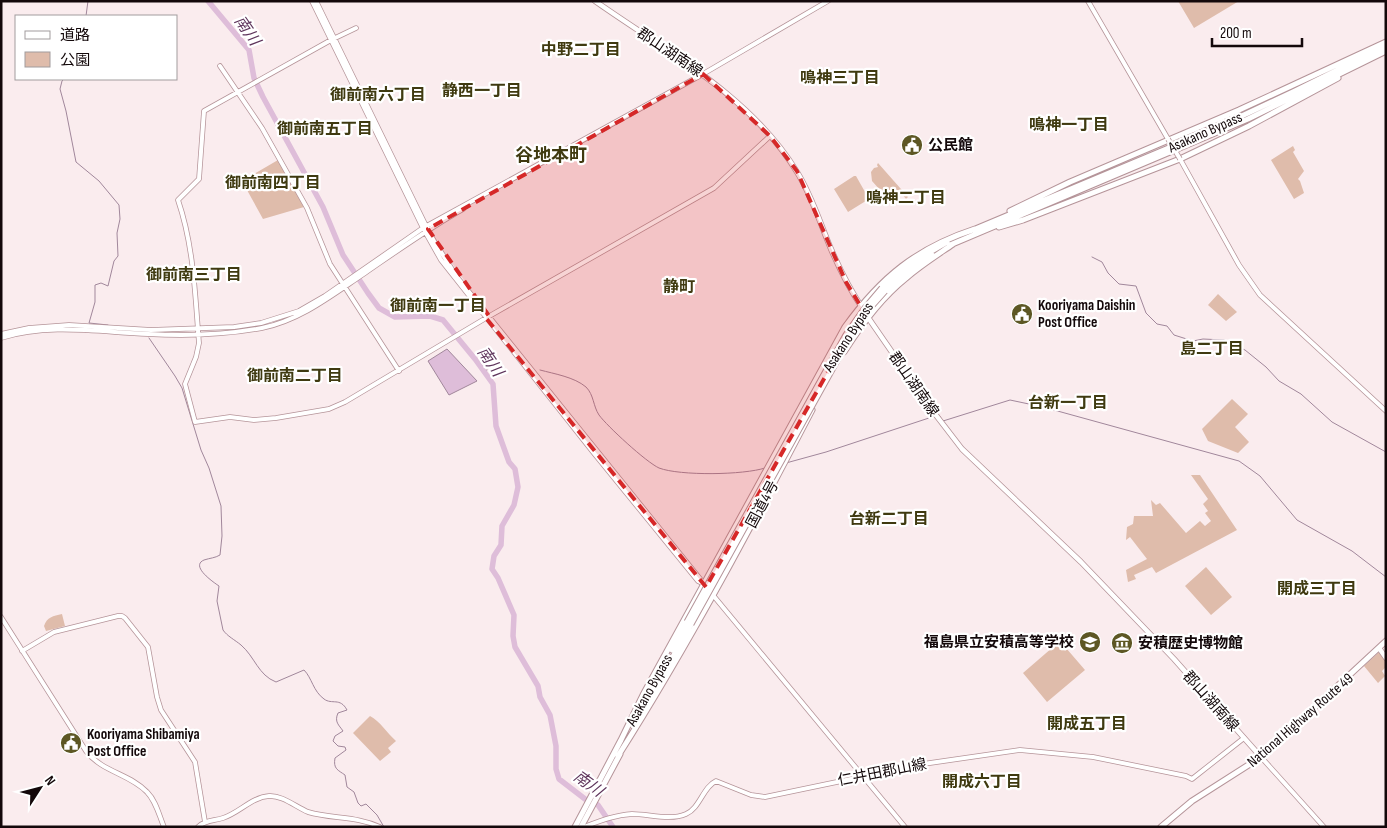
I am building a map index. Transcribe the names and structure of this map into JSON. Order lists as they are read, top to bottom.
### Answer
{
  "streets": {
    "highway": ["Asakano Bypass", "国道4号", "National Highway Route 49"],
    "main road": ["郡山湖南線"],
    "street": ["仁井田郡山線"]
  },
  "crossings": [
    ["郡山湖南線", "国道4号"],
    ["郡山湖南線", "National Highway Route 49"],
    ["郡山湖南線", "仁井田郡山線"],
    ["Asakano Bypass", "国道4号"],
    ["Asakano Bypass", "仁井田郡山線"]
  ],
  "districts": [
    "中野二丁目",
    "鳴神三丁目",
    "静西一丁目",
    "御前南六丁目",
    "鳴神一丁目",
    "御前南五丁目",
    "谷地本町",
    "御前南四丁目",
    "鳴神二丁目",
    "御前南三丁目",
    "静町",
    "御前南一丁目",
    "島二丁目",
    "御前南二丁目",
    "台新一丁目",
    "台新二丁目",
    "開成三丁目",
    "開成五丁目",
    "開成六丁目"
  ],
  "water": ["南川"],
  "places": {
    "public building": ["公民館", "Kooriyama Daishin Post Office", "Kooriyama Shibamiya Post Office"],
    "school or university": ["福島県立安積高等学校"],
    "museum": ["安積歴史博物館"]
  },
  "legend": ["道路", "公園"],
  "scale_bar": "200 m",
  "north": "top right"
}
